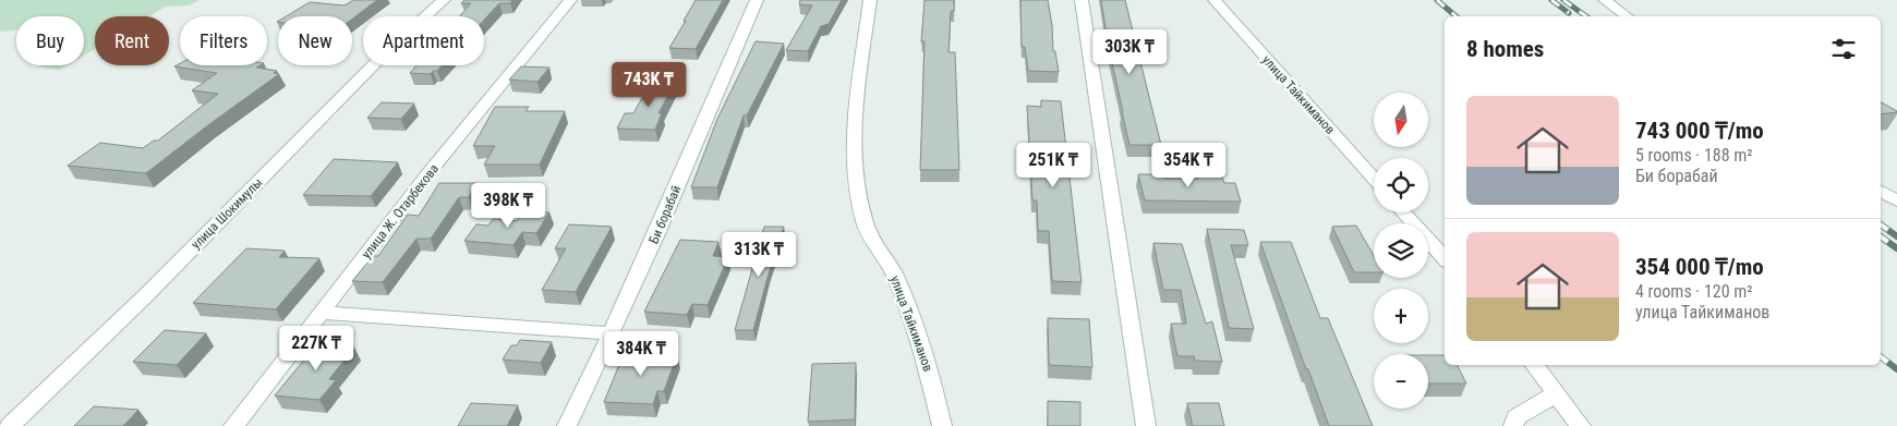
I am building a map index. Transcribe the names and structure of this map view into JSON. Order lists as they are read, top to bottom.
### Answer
{
  "streets": {
    "street": [
      "улица Тайкиманов",
      "улица Ж. Отарбекова",
      "улица Шокимулы",
      "Би борабай"
    ]
  },
  "north": "bottom",
  "page": {
    "chip": [
      "Buy",
      "Rent",
      "Filters",
      "New",
      "Apartment"
    ],
    "heading": "8 homes",
    "price": [
      "303K ₸",
      "743K ₸",
      "251K ₸",
      "354K ₸",
      "398K ₸",
      "313K ₸",
      "227K ₸",
      "384K ₸"
    ],
    "list": [
      {
        "name": "743 000 ₸/mo",
        "note": "5 rooms · 188 m² · Би борабай"
      },
      {
        "name": "354 000 ₸/mo",
        "note": "4 rooms · 120 m² · улица Тайкиманов"
      }
    ],
    "map_buttons": ["+", "−"]
  }
}
